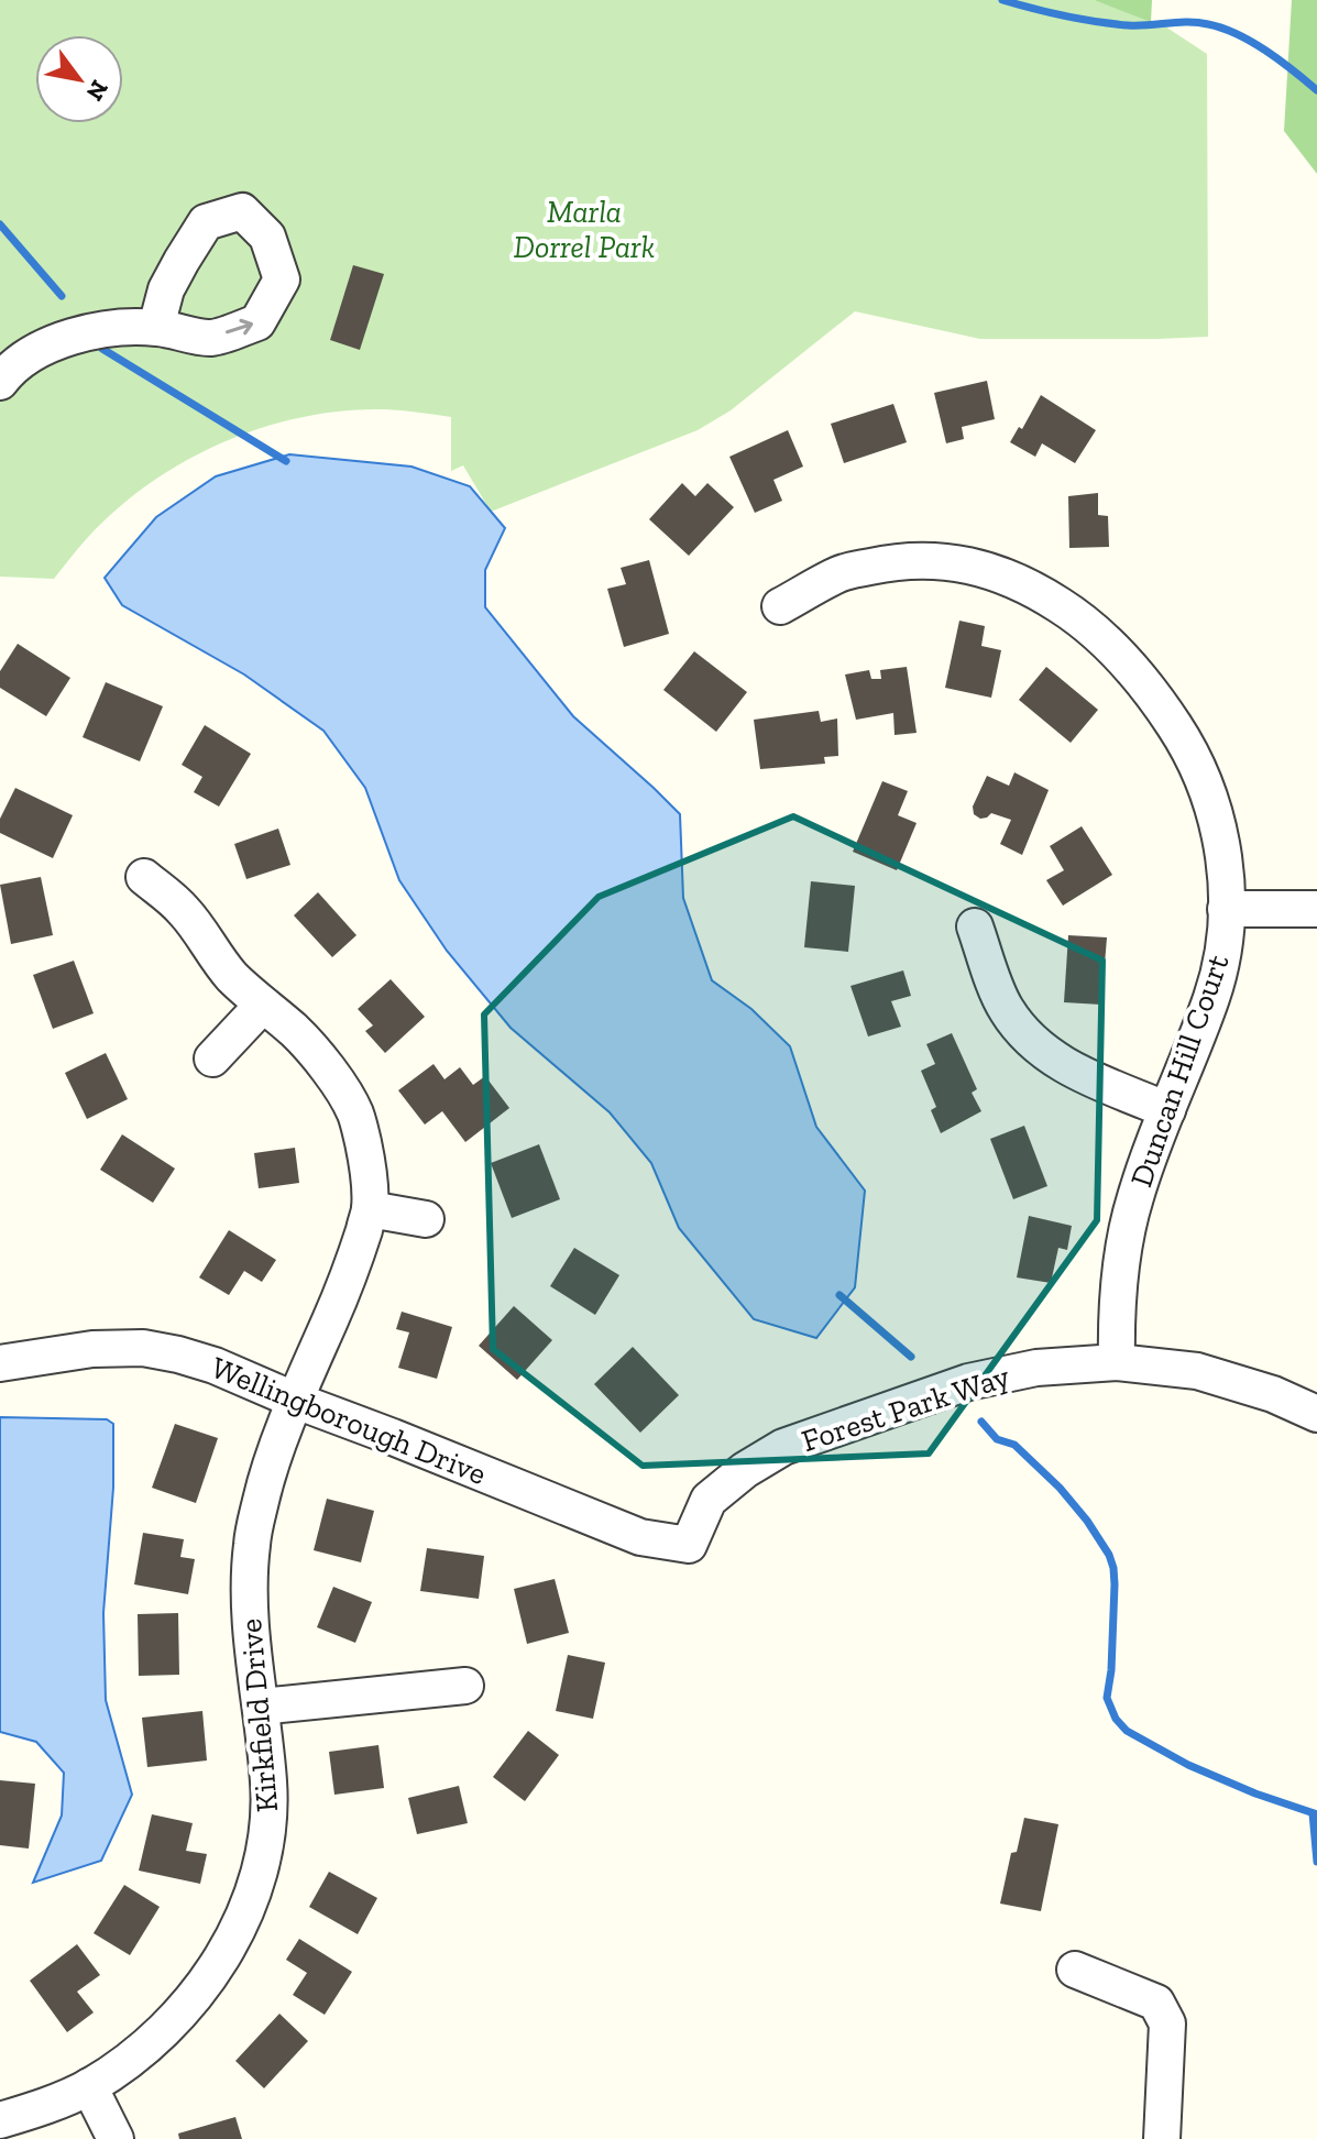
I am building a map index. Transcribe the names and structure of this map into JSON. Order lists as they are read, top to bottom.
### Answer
{
  "streets": {
    "street": [
      "Duncan Hill Court",
      "Forest Park Way",
      "Wellingborough Drive",
      "Kirkfield Drive"
    ]
  },
  "crossings": [
    ["Duncan Hill Court", "Forest Park Way"],
    ["Forest Park Way", "Wellingborough Drive"],
    ["Wellingborough Drive", "Kirkfield Drive"]
  ],
  "parks": ["Marla Dorrel Park"],
  "north": "bottom right"
}
